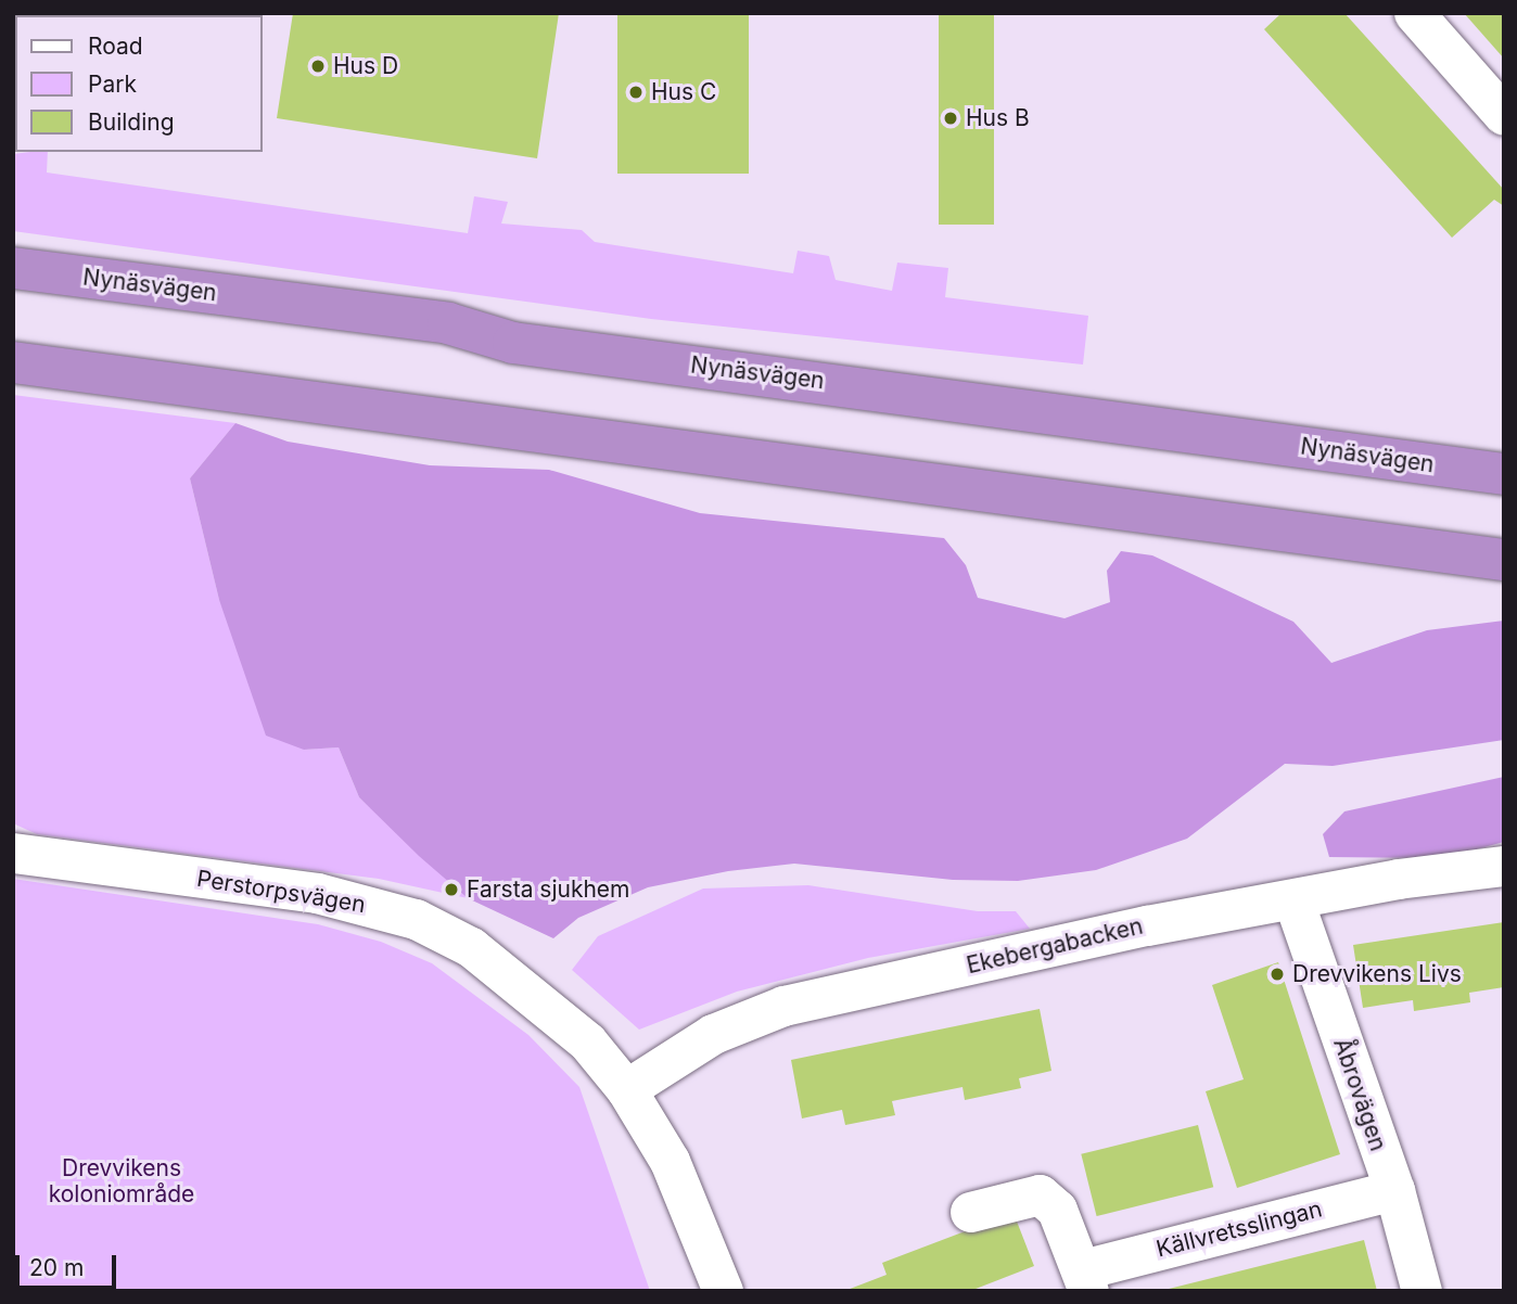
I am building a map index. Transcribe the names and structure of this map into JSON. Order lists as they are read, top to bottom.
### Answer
{
  "streets": {
    "highway": ["Nynäsvägen"],
    "street": [
      "Perstorpsvägen",
      "Ekebergabacken",
      "Åbrovägen",
      "Källvretsslingan"
    ]
  },
  "crossings": [
    ["Perstorpsvägen", "Ekebergabacken"],
    ["Ekebergabacken", "Åbrovägen"],
    ["Åbrovägen", "Källvretsslingan"]
  ],
  "parks": ["Drevvikens koloniområde"],
  "places": [
    "Hus D",
    "Hus C",
    "Hus B",
    "Farsta sjukhem",
    "Drevvikens Livs"
  ],
  "legend": ["Road", "Park", "Building"],
  "scale_bar": "20 m"
}
